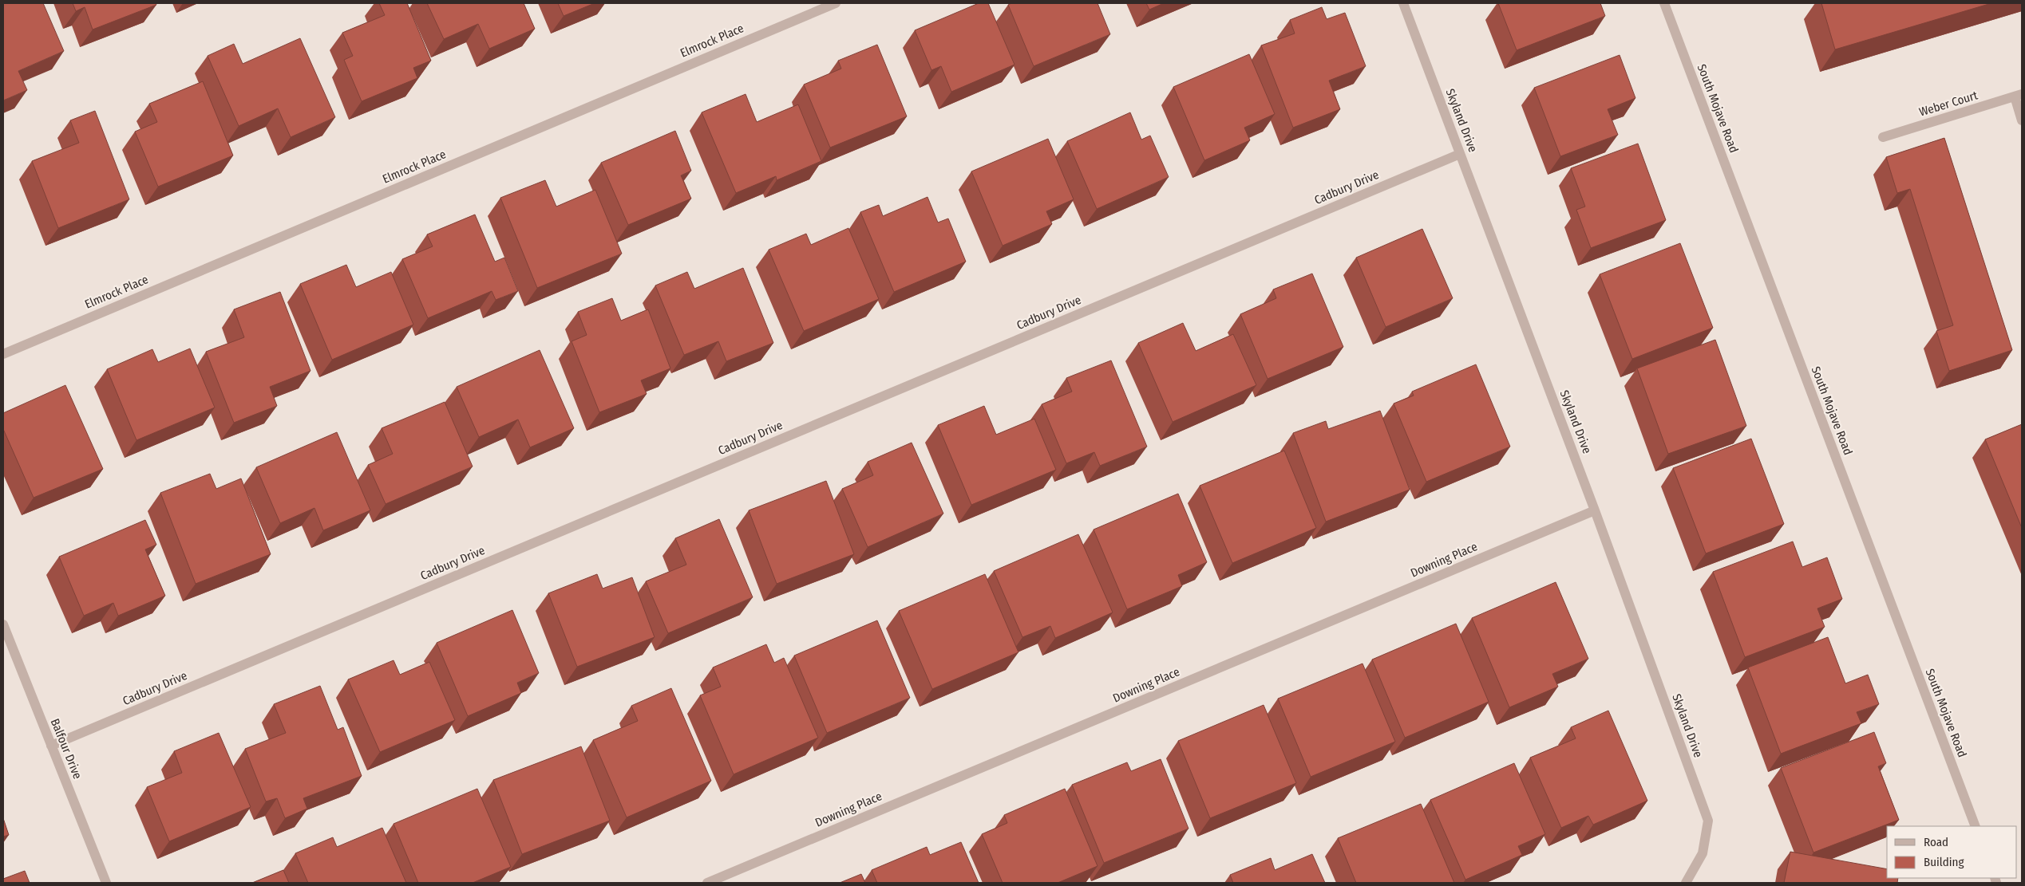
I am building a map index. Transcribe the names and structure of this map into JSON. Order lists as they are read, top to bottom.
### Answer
{
  "streets": {
    "street": [
      "Elmrock Place",
      "Weber Court",
      "South Mojave Road",
      "Skyland Drive",
      "Cadbury Drive",
      "Downing Place",
      "Balfour Drive"
    ]
  },
  "crossings": [
    ["Skyland Drive", "Cadbury Drive"],
    ["Skyland Drive", "Downing Place"],
    ["Cadbury Drive", "Balfour Drive"]
  ],
  "legend": ["Road", "Building"]
}
